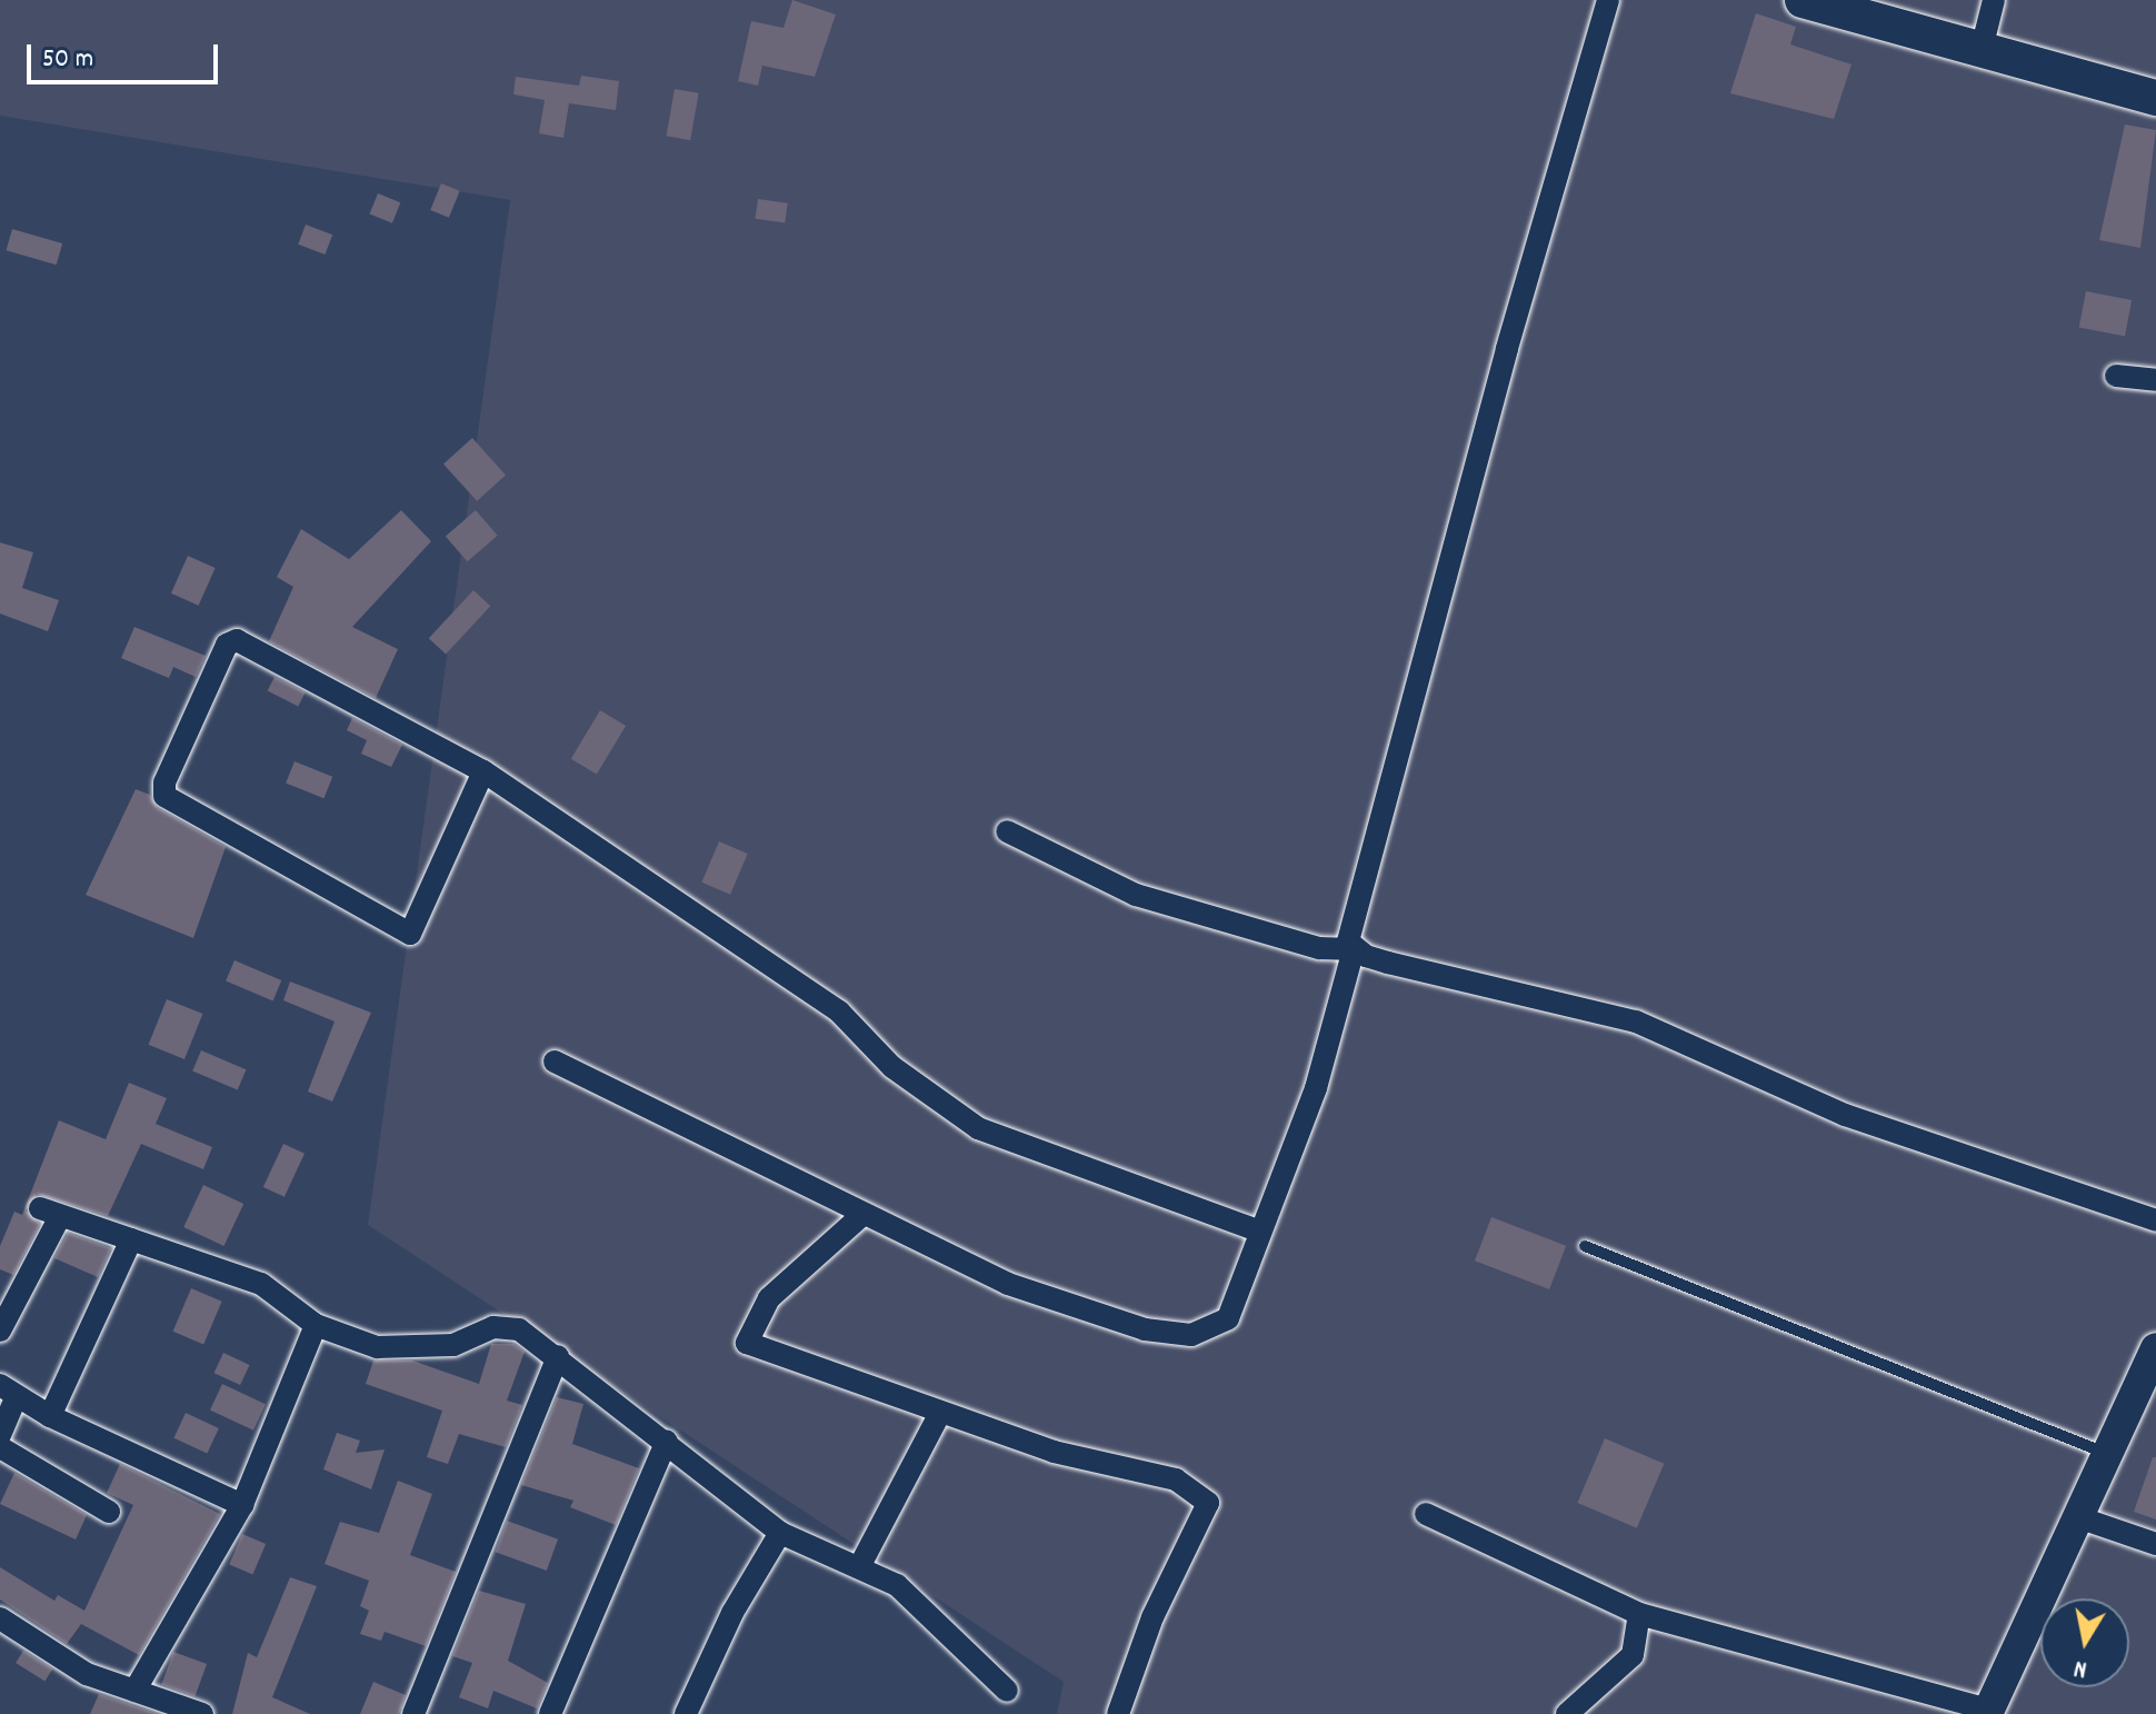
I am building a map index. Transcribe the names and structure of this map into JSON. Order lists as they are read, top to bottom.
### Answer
{
  "scale_bar": "50 m",
  "north": "bottom"
}
